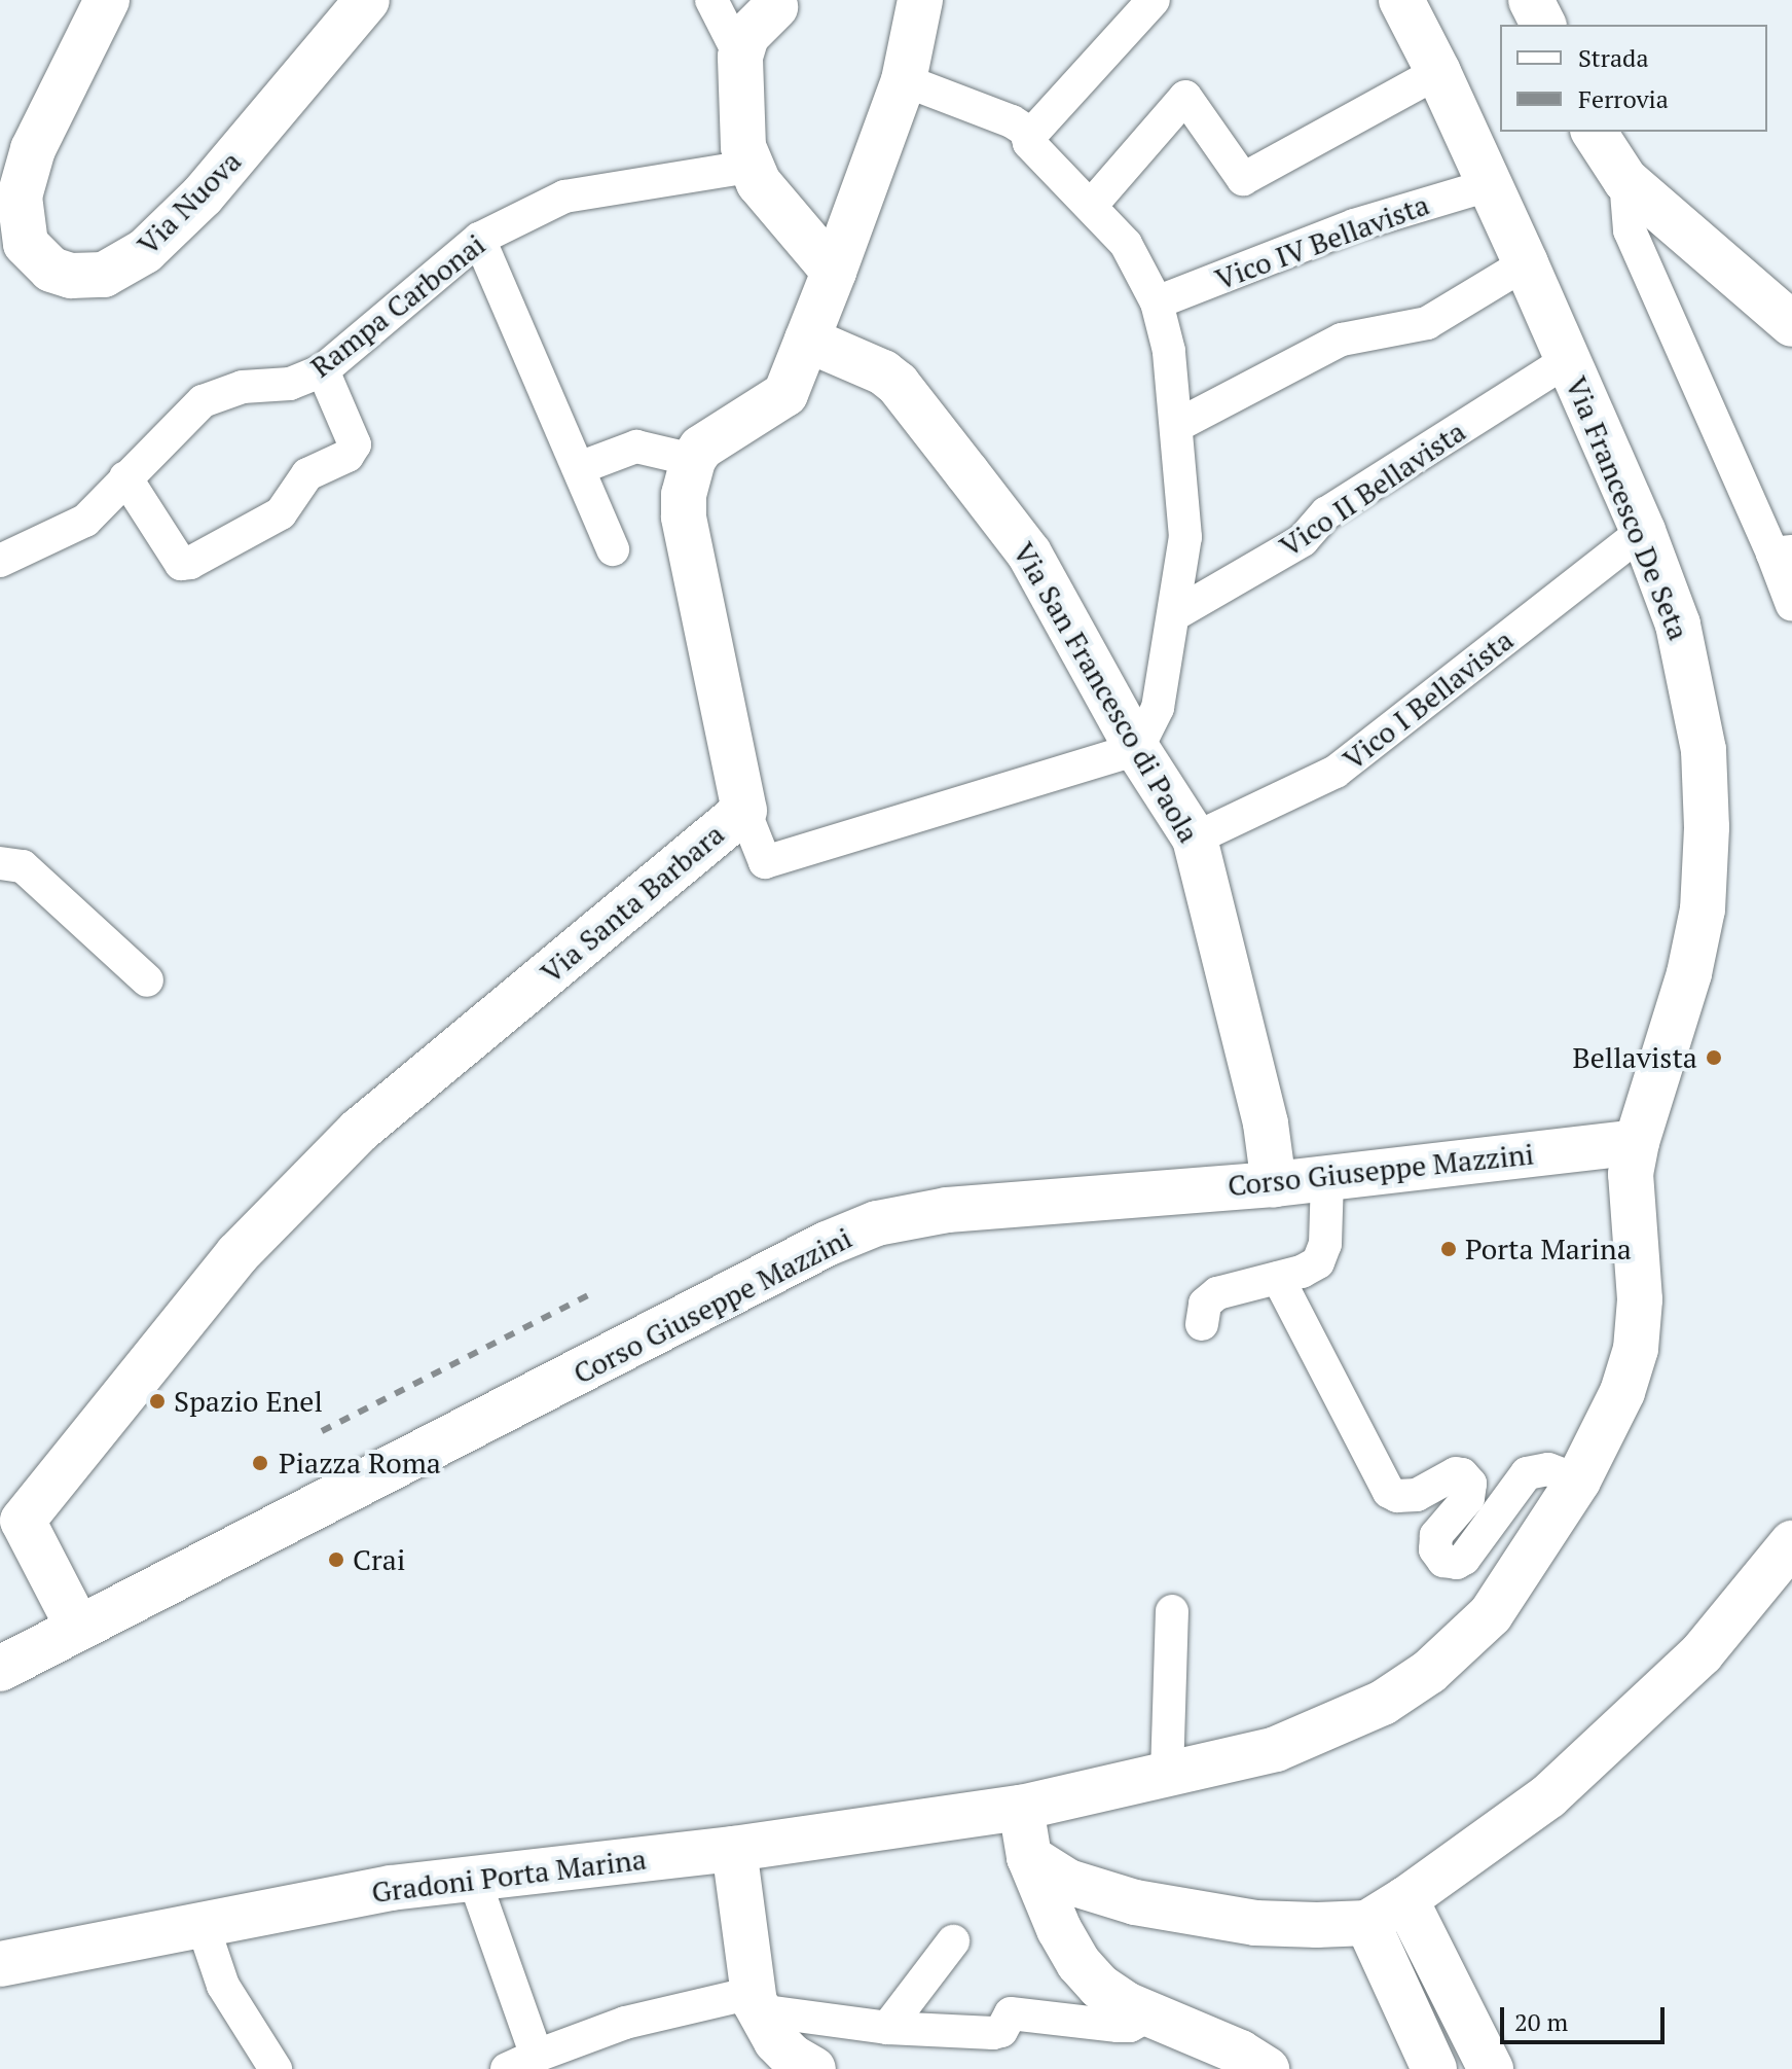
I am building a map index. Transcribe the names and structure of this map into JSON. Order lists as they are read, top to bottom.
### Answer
{
  "streets": {
    "street": [
      "Via Nuova",
      "Via Francesco De Seta",
      "Via San Francesco di Paola",
      "Via Santa Barbara",
      "Corso Giuseppe Mazzini",
      "Gradoni Porta Marina"
    ],
    "lane": [
      "Vico IV Bellavista",
      "Rampa Carbonai",
      "Vico II Bellavista",
      "Vico I Bellavista"
    ]
  },
  "crossings": [
    ["Vico IV Bellavista", "Via Francesco De Seta"],
    ["Vico II Bellavista", "Via Francesco De Seta"],
    ["Via Francesco De Seta", "Vico I Bellavista"],
    ["Via Francesco De Seta", "Corso Giuseppe Mazzini"],
    ["Via Francesco De Seta", "Gradoni Porta Marina"],
    ["Via San Francesco di Paola", "Vico I Bellavista"],
    ["Via San Francesco di Paola", "Corso Giuseppe Mazzini"]
  ],
  "places": [
    "Bellavista",
    "Porta Marina",
    "Spazio Enel",
    "Piazza Roma",
    "Crai"
  ],
  "legend": ["Strada", "Ferrovia"],
  "scale_bar": "20 m"
}
